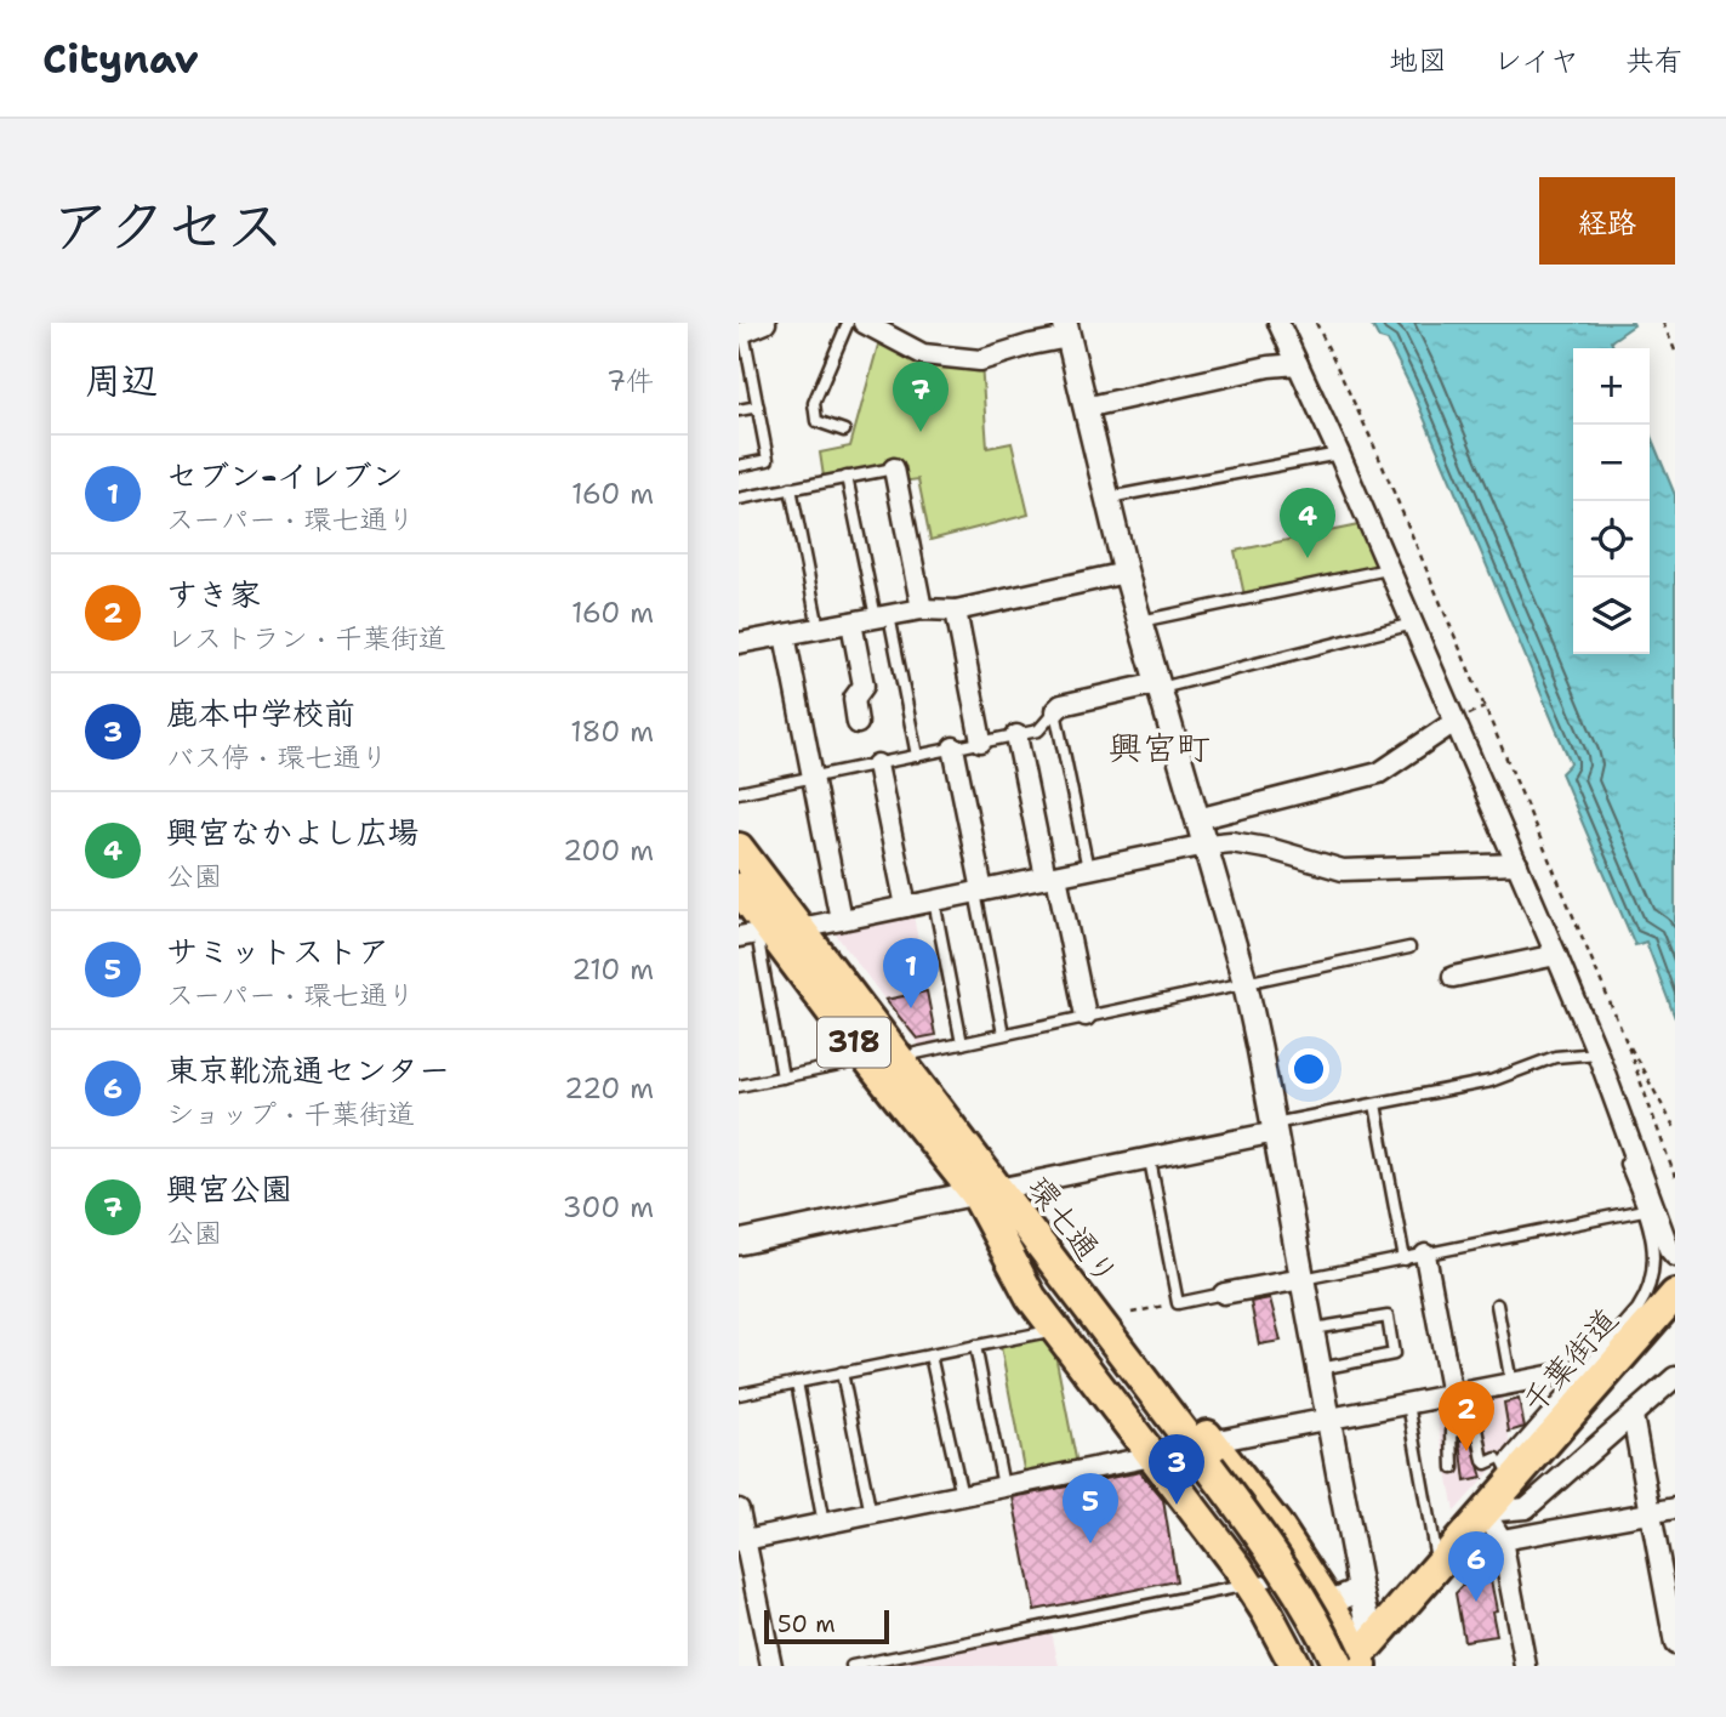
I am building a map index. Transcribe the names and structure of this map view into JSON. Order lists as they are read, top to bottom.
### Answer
{
  "streets": {
    "main road": ["318", "環七通り", "千葉街道"]
  },
  "crossings": [
    ["環七通り", "千葉街道"]
  ],
  "districts": ["興宮町"],
  "scale_bar": "50 m",
  "page": {
    "header": "Citynav",
    "nav": ["地図", "レイヤ", "共有"],
    "title": "アクセス",
    "buttons": "経路",
    "heading": ["周辺", "7件"],
    "map_buttons": ["+", "−"],
    "pins": [
      "7",
      "4",
      "1",
      "2",
      "3",
      "5",
      "6"
    ],
    "list": [
      {
        "mark": "1",
        "name": "セブン-イレブン",
        "note": "スーパー · 環七通り",
        "value": "160 m"
      },
      {
        "mark": "2",
        "name": "すき家",
        "note": "レストラン · 千葉街道",
        "value": "160 m"
      },
      {
        "mark": "3",
        "name": "鹿本中学校前",
        "note": "バス停 · 環七通り",
        "value": "180 m"
      },
      {
        "mark": "4",
        "name": "興宮なかよし広場",
        "note": "公園",
        "value": "200 m"
      },
      {
        "mark": "5",
        "name": "サミットストア",
        "note": "スーパー · 環七通り",
        "value": "210 m"
      },
      {
        "mark": "6",
        "name": "東京靴流通センター",
        "note": "ショップ · 千葉街道",
        "value": "220 m"
      },
      {
        "mark": "7",
        "name": "興宮公園",
        "note": "公園",
        "value": "300 m"
      }
    ],
    "scale": "50 m"
  }
}
